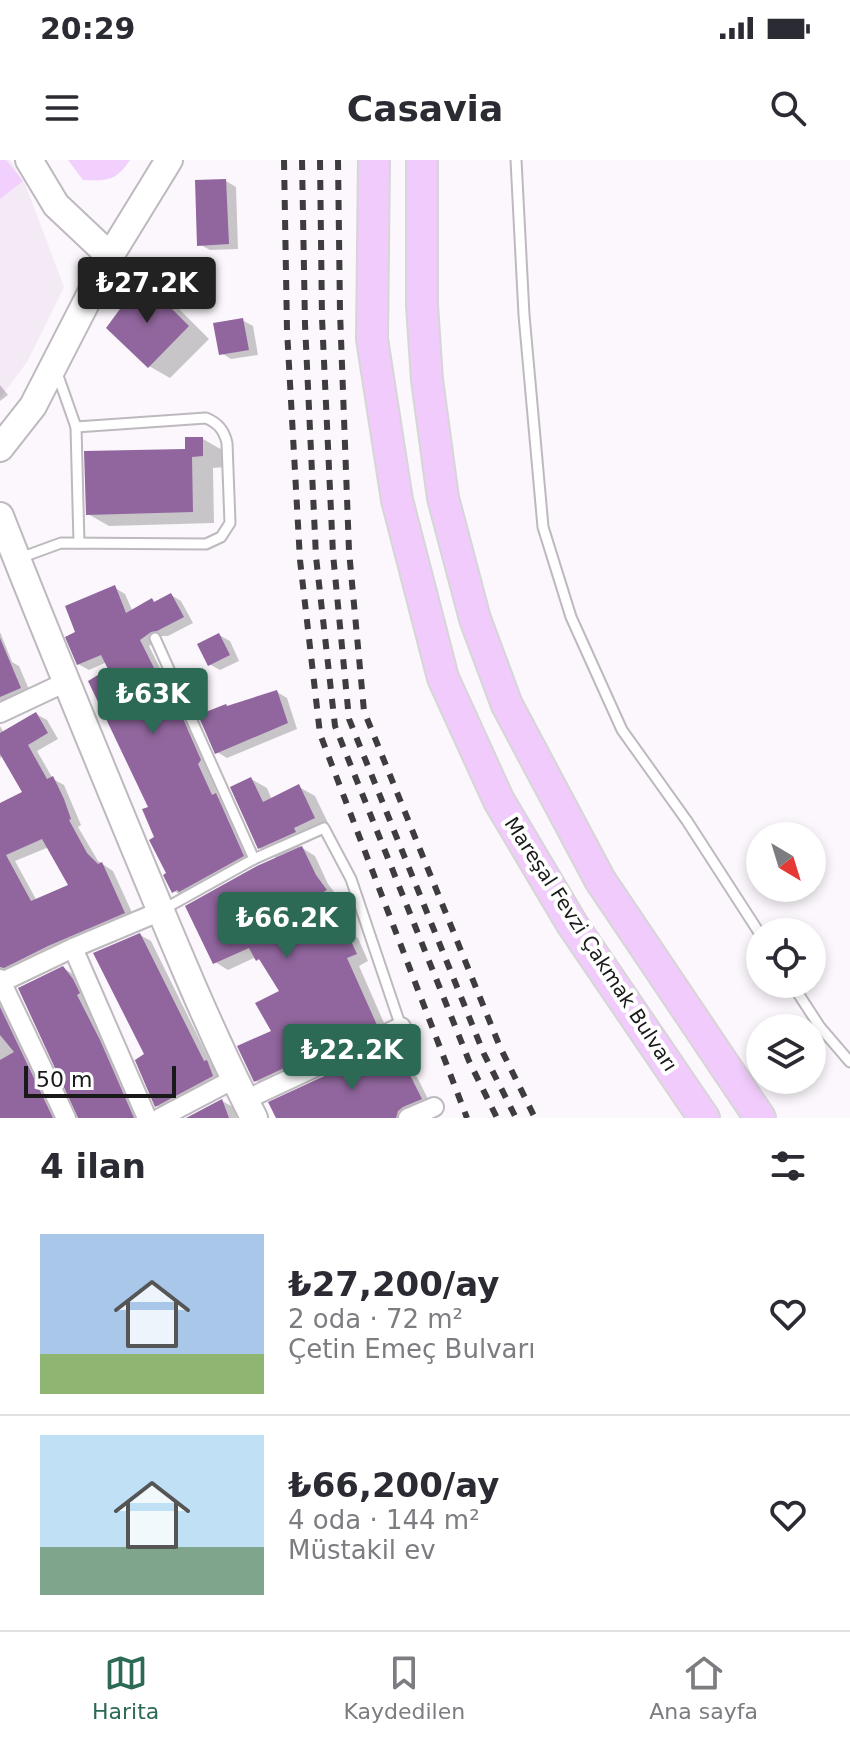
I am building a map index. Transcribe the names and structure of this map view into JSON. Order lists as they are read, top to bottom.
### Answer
{
  "streets": {
    "main road": ["Mareşal Fevzi Çakmak Bulvarı"]
  },
  "scale_bar": "50 m",
  "north": "bottom right",
  "page": {
    "status": "20:29",
    "header": "Casavia",
    "price": [
      "₺27.2K",
      "₺63K",
      "₺66.2K",
      "₺22.2K"
    ],
    "scale": "50 m",
    "heading": "4 ilan",
    "list": [
      {
        "name": "₺27,200/ay",
        "note": "2 oda · 72 m² · Çetin Emeç Bulvarı"
      },
      {
        "name": "₺66,200/ay",
        "note": "4 oda · 144 m² · Müstakil ev"
      }
    ],
    "tabs": ["Harita", "Kaydedilen", "Ana sayfa"]
  }
}
